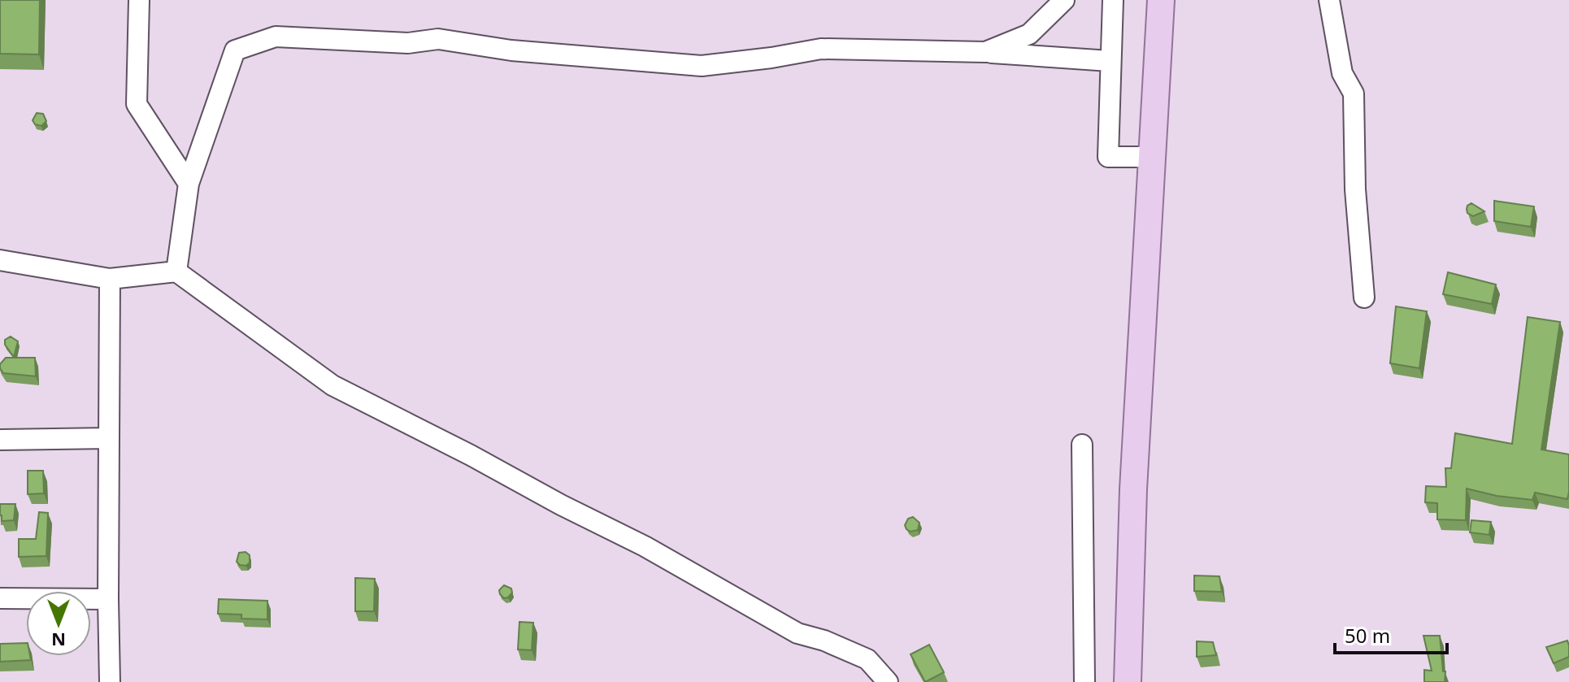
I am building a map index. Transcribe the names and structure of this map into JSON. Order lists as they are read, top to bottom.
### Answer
{
  "scale_bar": "50 m",
  "north": "bottom"
}
